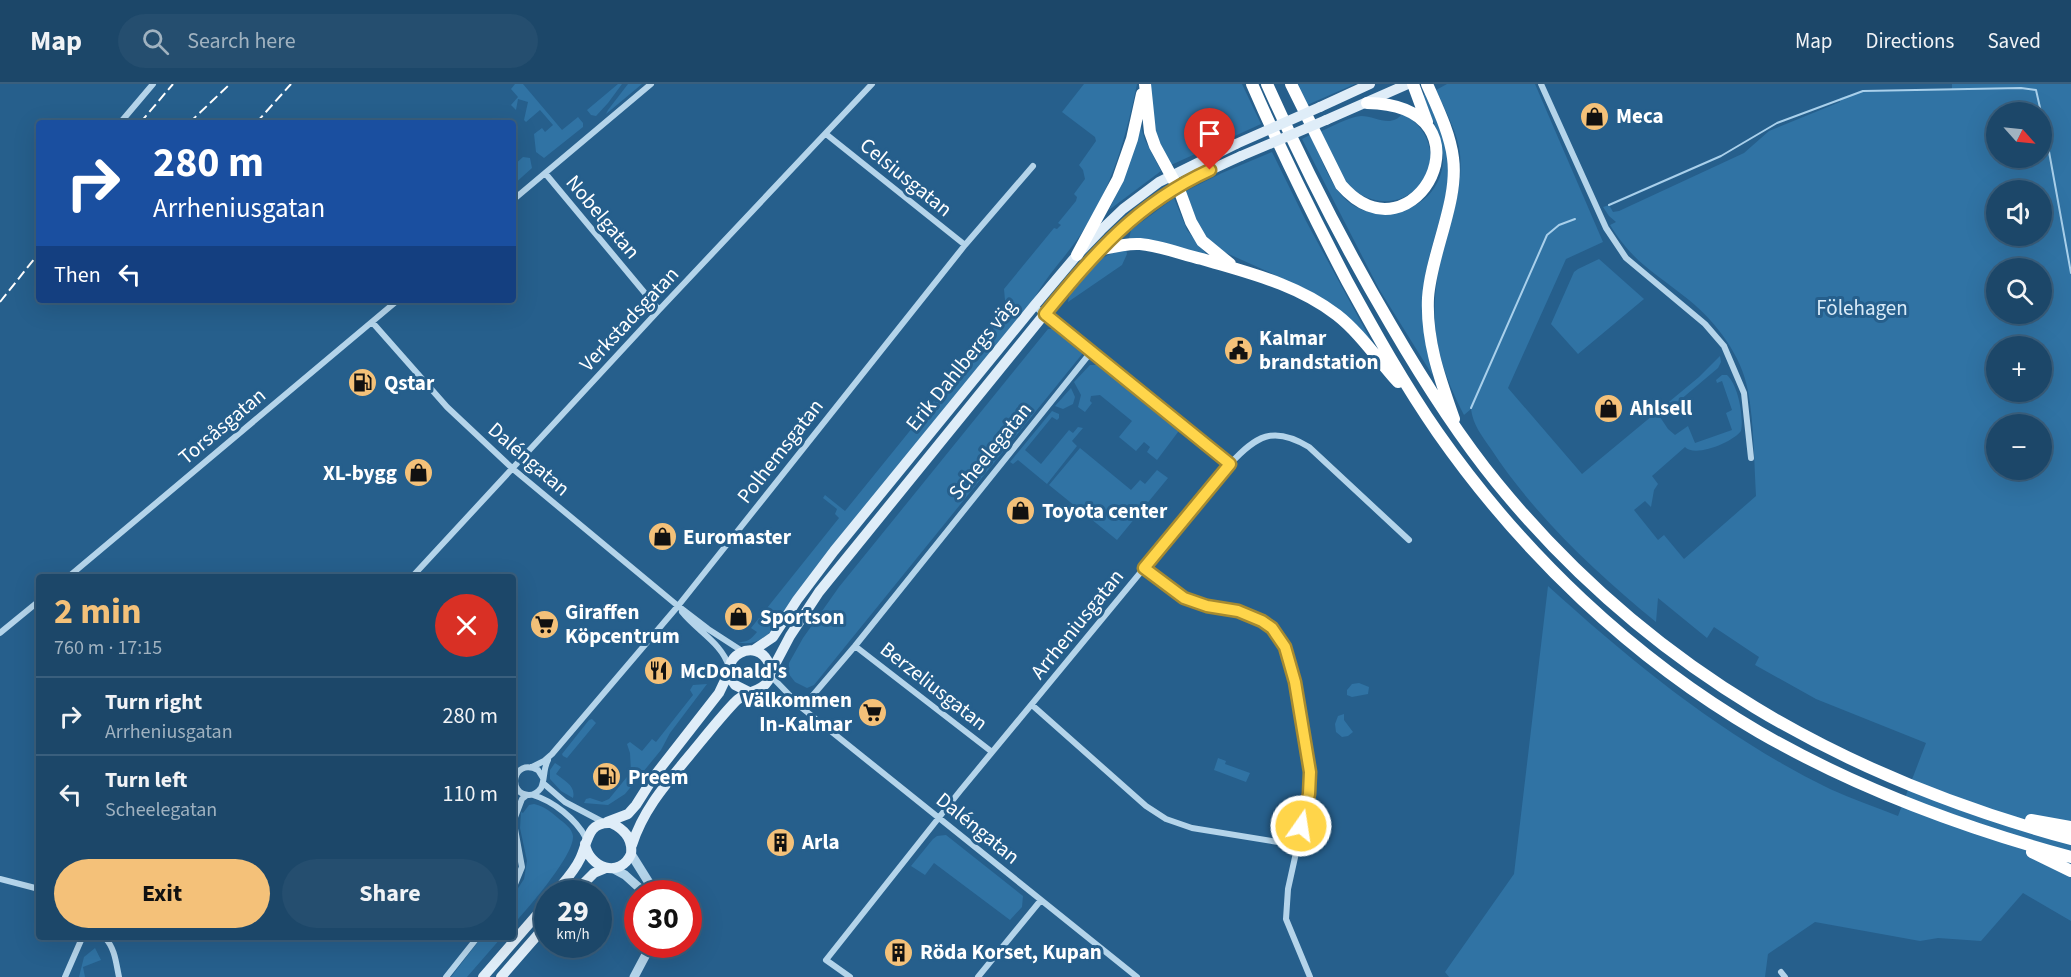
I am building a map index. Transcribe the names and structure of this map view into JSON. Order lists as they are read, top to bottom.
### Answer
{
  "streets": {
    "main road": ["Erik Dahlbergs väg"],
    "street": [
      "Celsiusgatan",
      "Nobelgatan",
      "Verkstadsgatan",
      "Torsåsgatan",
      "Polhemsgatan",
      "Scheelegatan",
      "Daléngatan",
      "Arrheniusgatan",
      "Berzeliusgatan"
    ]
  },
  "crossings": [
    ["Celsiusgatan", "Verkstadsgatan"],
    ["Celsiusgatan", "Polhemsgatan"],
    ["Nobelgatan", "Verkstadsgatan"],
    ["Verkstadsgatan", "Daléngatan"],
    ["Erik Dahlbergs väg", "Daléngatan"],
    ["Torsåsgatan", "Daléngatan"],
    ["Polhemsgatan", "Daléngatan"],
    ["Scheelegatan", "Daléngatan"],
    ["Scheelegatan", "Berzeliusgatan"],
    ["Daléngatan", "Arrheniusgatan"],
    ["Arrheniusgatan", "Berzeliusgatan"]
  ],
  "parks": ["Fölehagen"],
  "places": {
    "shop": [
      "Meca",
      "Ahlsell",
      "XL-bygg",
      "Toyota center",
      "Euromaster",
      "Sportson"
    ],
    "public building": ["Kalmar brandstation"],
    "fuel station": ["Qstar", "Preem"],
    "supermarket": ["Giraffen Köpcentrum", "Välkommen In-Kalmar"],
    "restaurant": ["McDonald's"],
    "building": ["Arla", "Röda Korset, Kupan"]
  },
  "north": "bottom right",
  "page": {
    "header": "Map",
    "search": "Search here",
    "nav": ["Map", "Directions", "Saved"],
    "map_buttons": ["+", "−"],
    "turn": ["280 m", "Arrheniusgatan"],
    "then": "Then",
    "heading": ["2 min", "760 m · 17:15"],
    "list": [
      {
        "name": "Turn right",
        "note": "Arrheniusgatan",
        "value": "280 m"
      },
      {
        "name": "Turn left",
        "note": "Scheelegatan",
        "value": "110 m"
      }
    ],
    "buttons": ["Exit", "Share"],
    "speed": "29 km/h",
    "limit": "30"
  }
}
